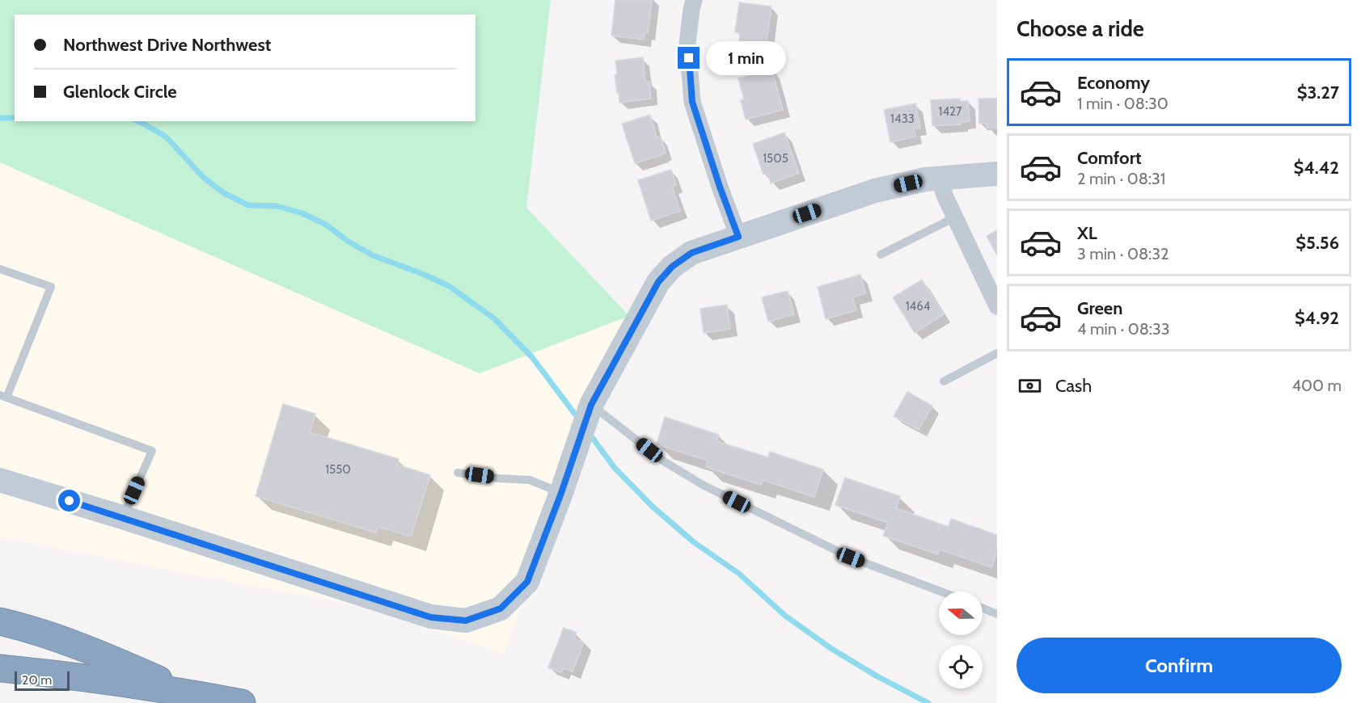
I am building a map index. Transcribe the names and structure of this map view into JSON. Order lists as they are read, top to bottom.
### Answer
{
  "house_numbers": [
    "1427",
    "1433",
    "1505",
    "1464",
    "1550"
  ],
  "scale_bar": "20 m",
  "north": "left",
  "page": {
    "heading": "Choose a ride",
    "banner": ["Northwest Drive Northwest", "Glenlock Circle"],
    "bubble": "1 min",
    "list": [
      {
        "name": "Economy",
        "note": "1 min · 08:30",
        "value": "$3.27"
      },
      {
        "name": "Comfort",
        "note": "2 min · 08:31",
        "value": "$4.42"
      },
      {
        "name": "XL",
        "note": "3 min · 08:32",
        "value": "$5.56"
      },
      {
        "name": "Green",
        "note": "4 min · 08:33",
        "value": "$4.92"
      }
    ],
    "pay": ["Cash", "400 m"],
    "buttons": "Confirm",
    "scale": "20 m"
  }
}
